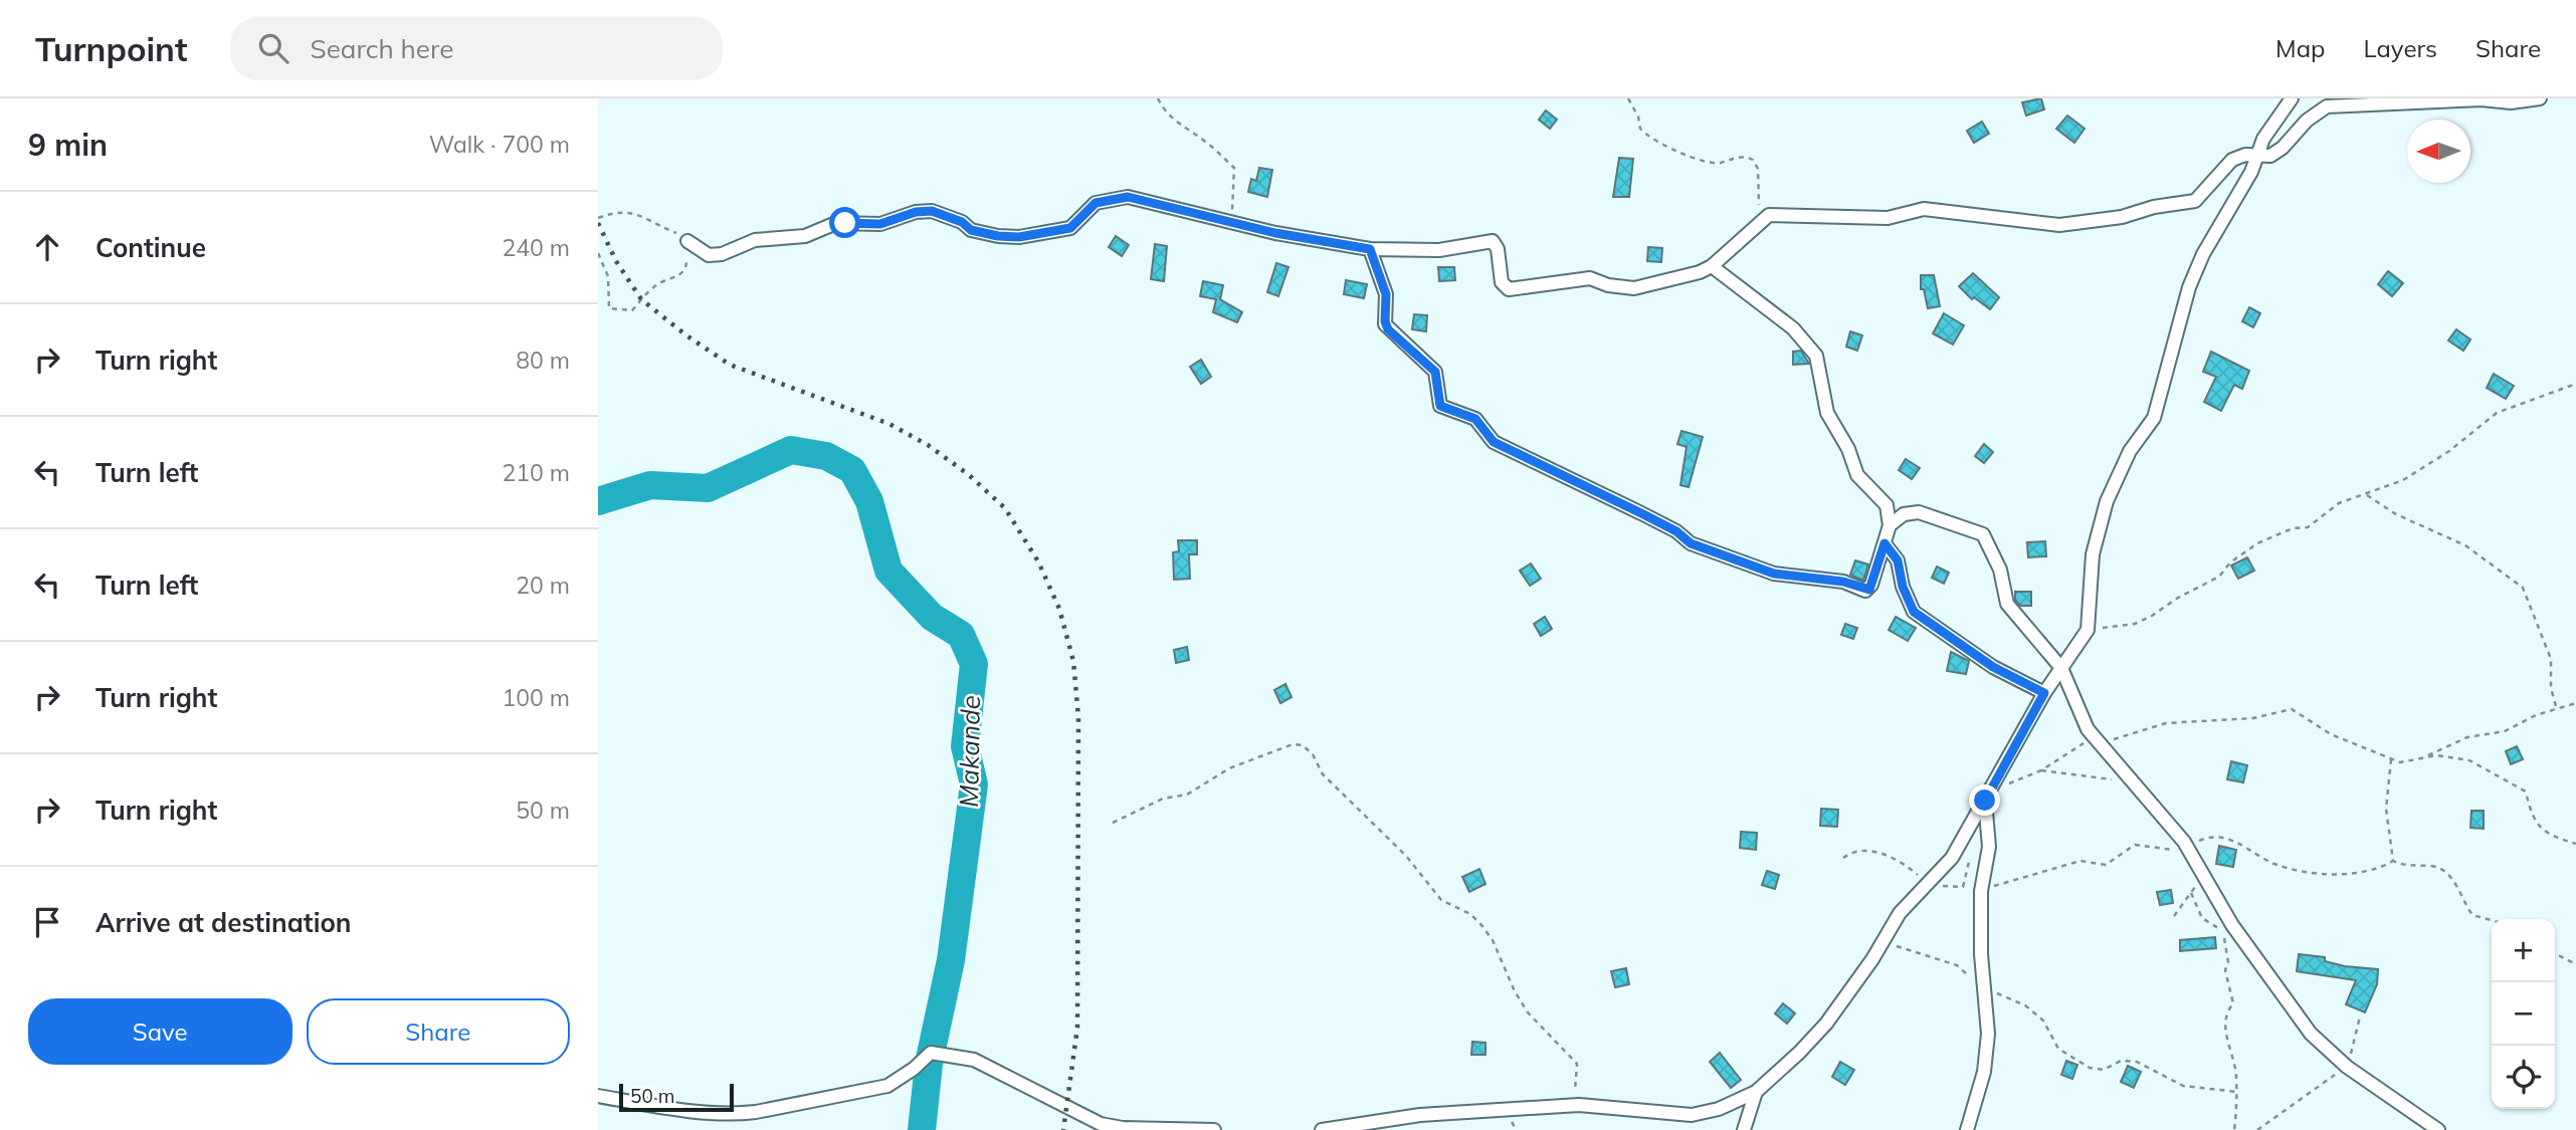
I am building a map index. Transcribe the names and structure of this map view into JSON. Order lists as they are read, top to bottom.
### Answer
{
  "water": ["Makande"],
  "scale_bar": "50 m",
  "north": "left",
  "page": {
    "header": "Turnpoint",
    "search": "Search here",
    "nav": ["Map", "Layers", "Share"],
    "heading": ["9 min", "Walk · 700 m"],
    "list": [
      ["Continue", "240 m"],
      ["Turn right", "80 m"],
      ["Turn left", "210 m"],
      ["Turn left", "20 m"],
      ["Turn right", "100 m"],
      ["Turn right", "50 m"],
      "Arrive at destination"
    ],
    "map_buttons": ["+", "−"],
    "buttons": ["Save", "Share"],
    "scale": "50 m"
  }
}
